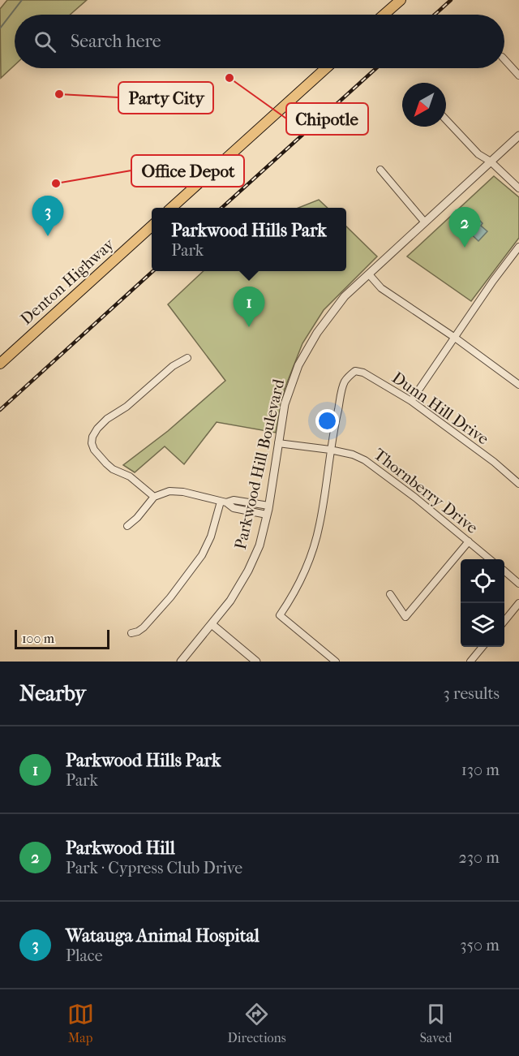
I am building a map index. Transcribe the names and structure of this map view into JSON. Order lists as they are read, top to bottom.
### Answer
{
  "streets": {
    "main road": ["Denton Highway"],
    "street": ["Dunn Hill Drive", "Parkwood Hill Boulevard", "Thornberry Drive"]
  },
  "crossings": [
    ["Dunn Hill Drive", "Thornberry Drive"],
    ["Parkwood Hill Boulevard", "Thornberry Drive"]
  ],
  "places": ["Chipotle", "Party City", "Office Depot"],
  "scale_bar": "100 m",
  "north": "bottom left",
  "page": {
    "search": "Search here",
    "pins": ["3", "2", "1"],
    "popup": ["Parkwood Hills Park", "Park"],
    "scale": "100 m",
    "heading": ["Nearby", "3 results"],
    "list": [
      {
        "mark": "1",
        "name": "Parkwood Hills Park",
        "note": "Park",
        "value": "130 m"
      },
      {
        "mark": "2",
        "name": "Parkwood Hill",
        "note": "Park · Cypress Club Drive",
        "value": "230 m"
      },
      {
        "mark": "3",
        "name": "Watauga Animal Hospital",
        "note": "Place",
        "value": "350 m"
      }
    ],
    "nav": ["Map", "Directions", "Saved"]
  }
}
